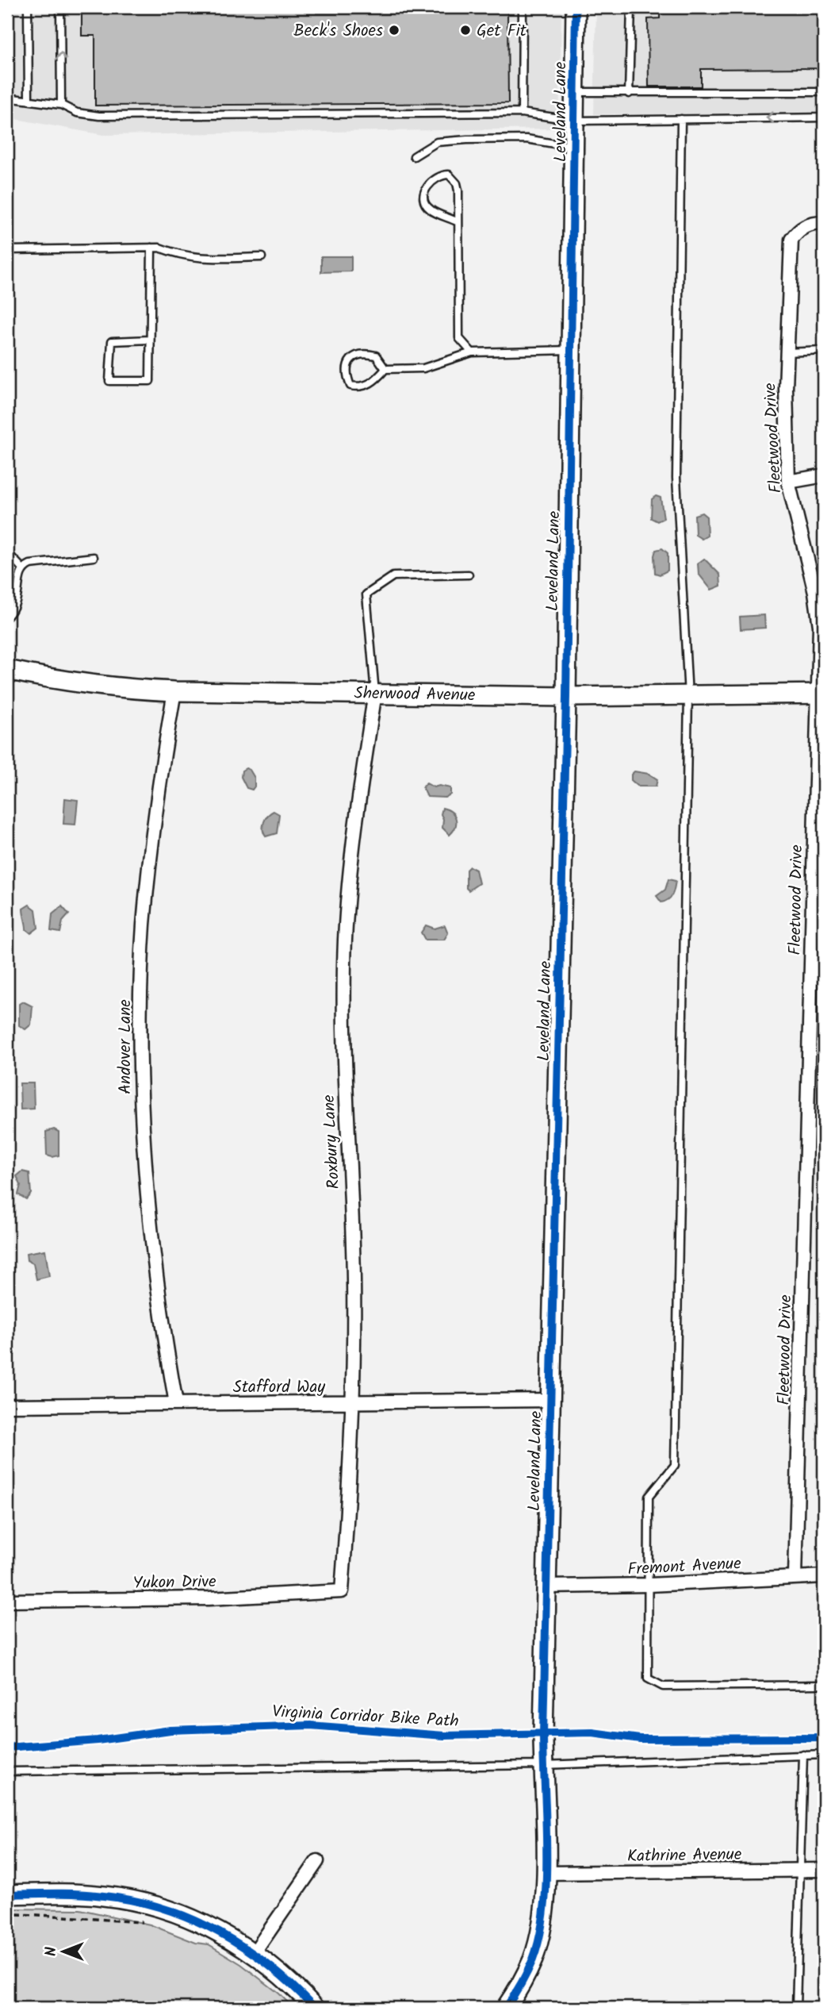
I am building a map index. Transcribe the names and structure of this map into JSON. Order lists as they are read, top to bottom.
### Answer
{
  "streets": {
    "street": [
      "Leveland Lane",
      "Fleetwood Drive",
      "Sherwood Avenue",
      "Andover Lane",
      "Roxbury Lane",
      "Stafford Way",
      "Fremont Avenue",
      "Yukon Drive",
      "Kathrine Avenue"
    ],
    "cycle path": ["Virginia Corridor Bike Path"]
  },
  "crossings": [
    ["Leveland Lane", "Sherwood Avenue"],
    ["Leveland Lane", "Stafford Way"],
    ["Leveland Lane", "Fremont Avenue"],
    ["Leveland Lane", "Kathrine Avenue"],
    ["Fleetwood Drive", "Sherwood Avenue"],
    ["Fleetwood Drive", "Fremont Avenue"],
    ["Sherwood Avenue", "Andover Lane"],
    ["Sherwood Avenue", "Roxbury Lane"],
    ["Andover Lane", "Stafford Way"],
    ["Roxbury Lane", "Stafford Way"],
    ["Roxbury Lane", "Yukon Drive"]
  ],
  "places": ["Beck's Shoes", "Get Fit"],
  "north": "left"
}
